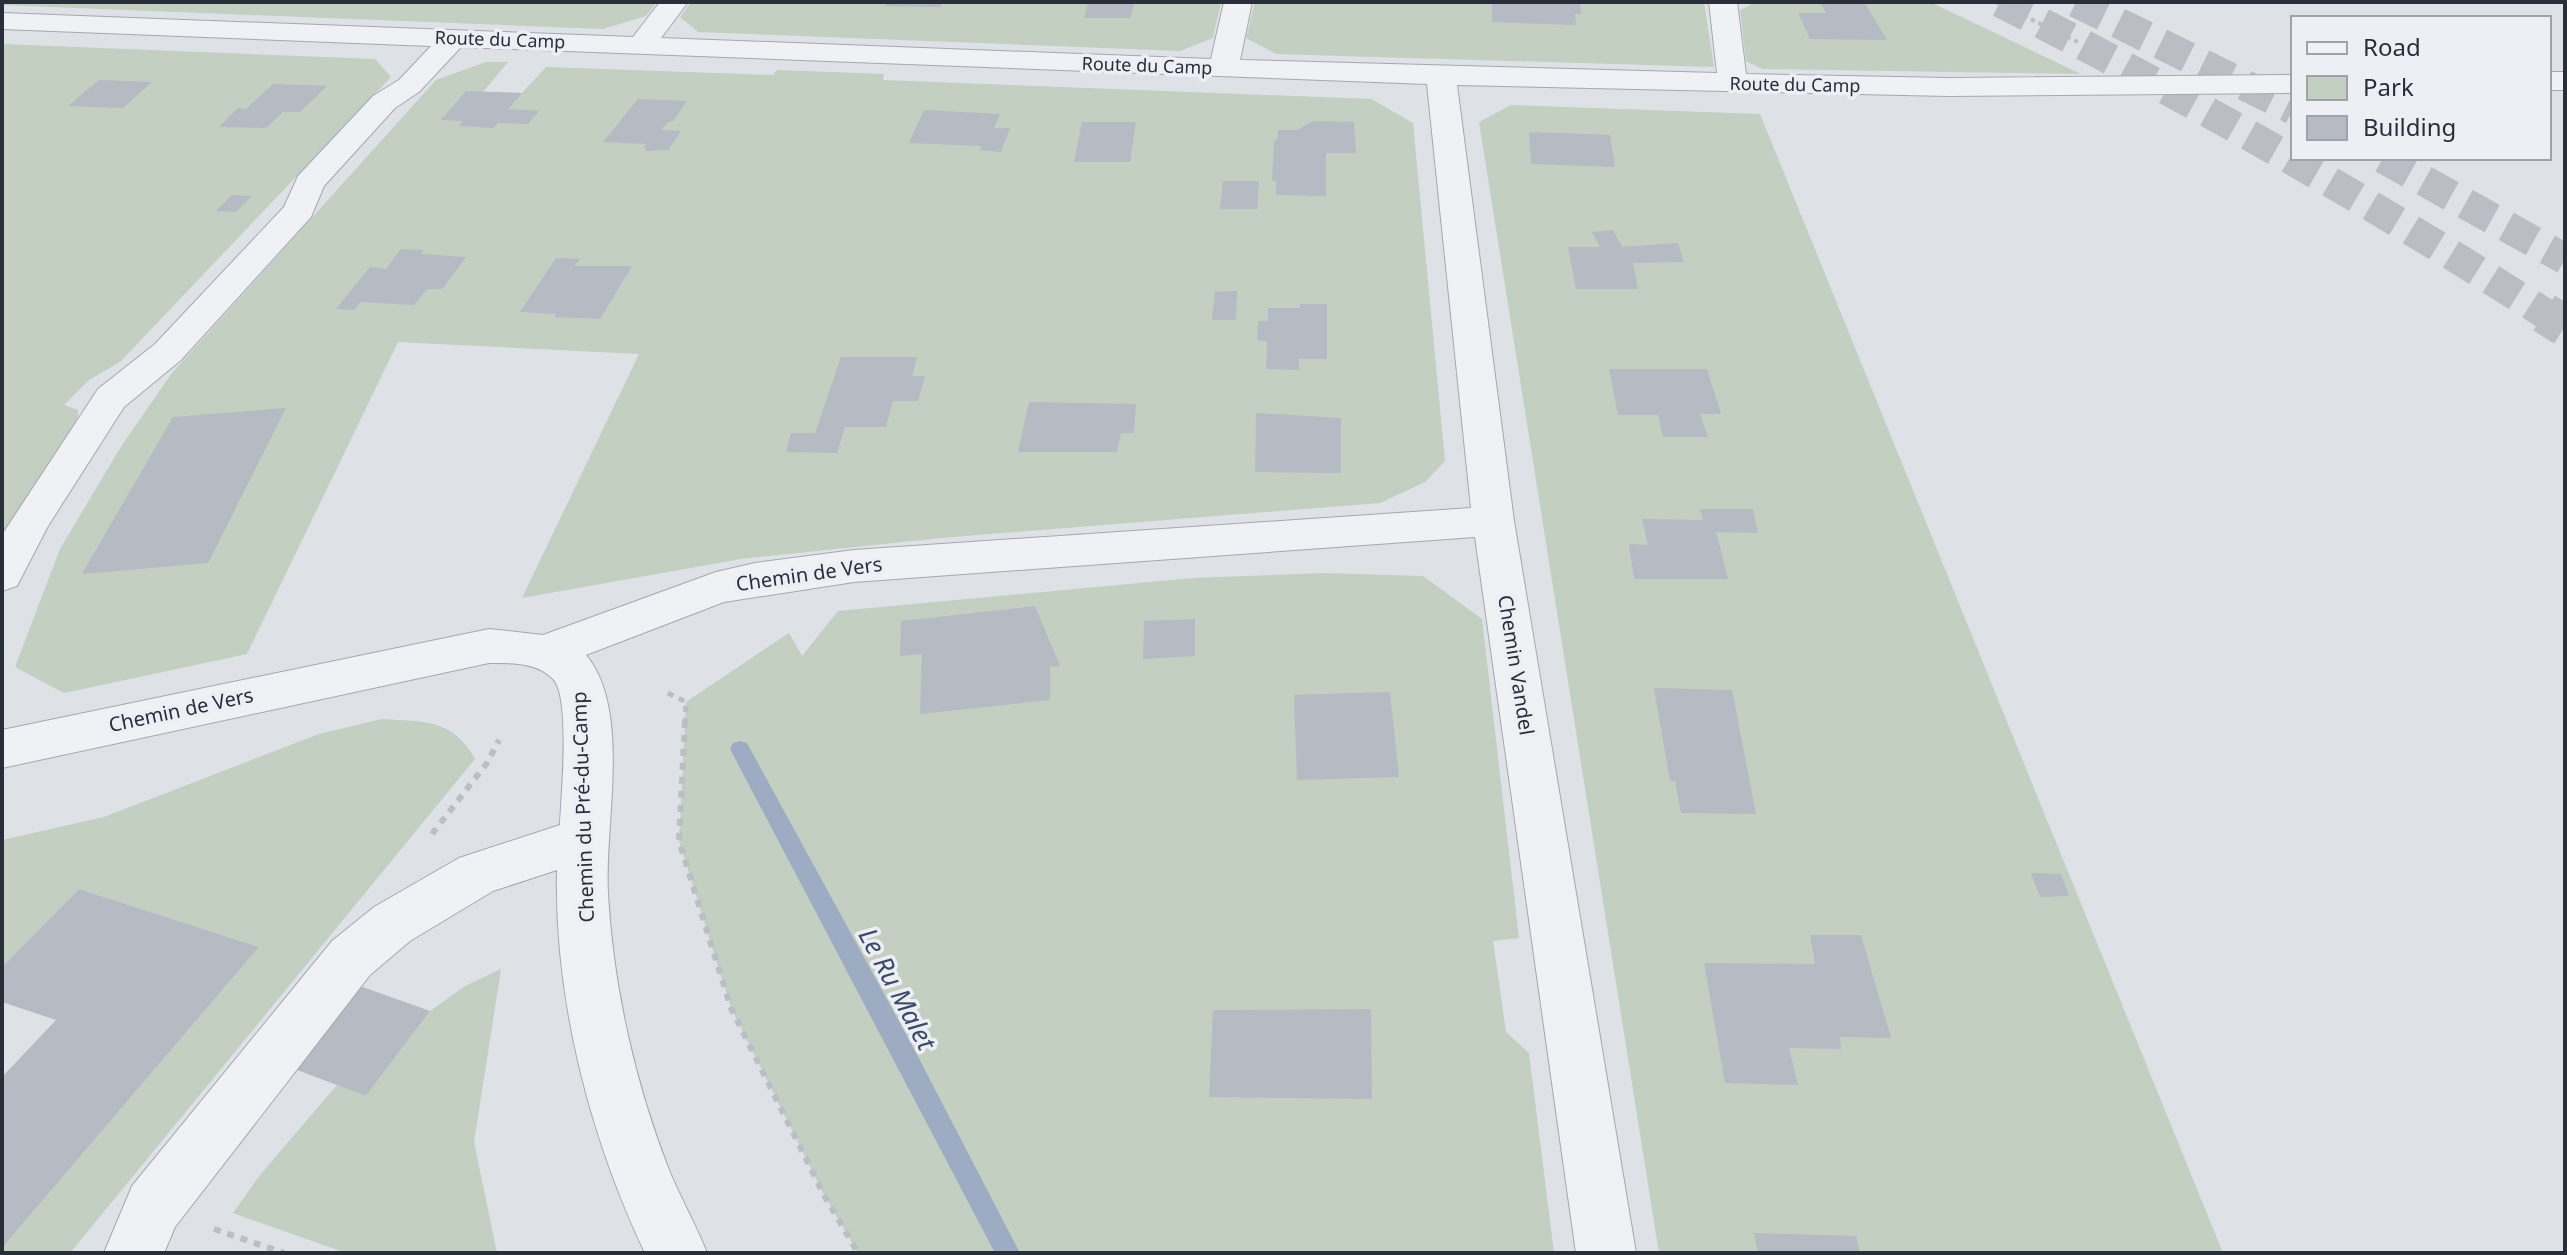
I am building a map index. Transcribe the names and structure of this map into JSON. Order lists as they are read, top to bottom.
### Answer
{
  "streets": {
    "street": [
      "Route du Camp",
      "Chemin de Vers",
      "Chemin Vandel",
      "Chemin du Pré-du-Camp"
    ]
  },
  "crossings": [
    ["Route du Camp", "Chemin Vandel"],
    ["Chemin de Vers", "Chemin Vandel"],
    ["Chemin de Vers", "Chemin du Pré-du-Camp"]
  ],
  "water": ["Le Ru Malet"],
  "legend": ["Road", "Park", "Building"]
}
